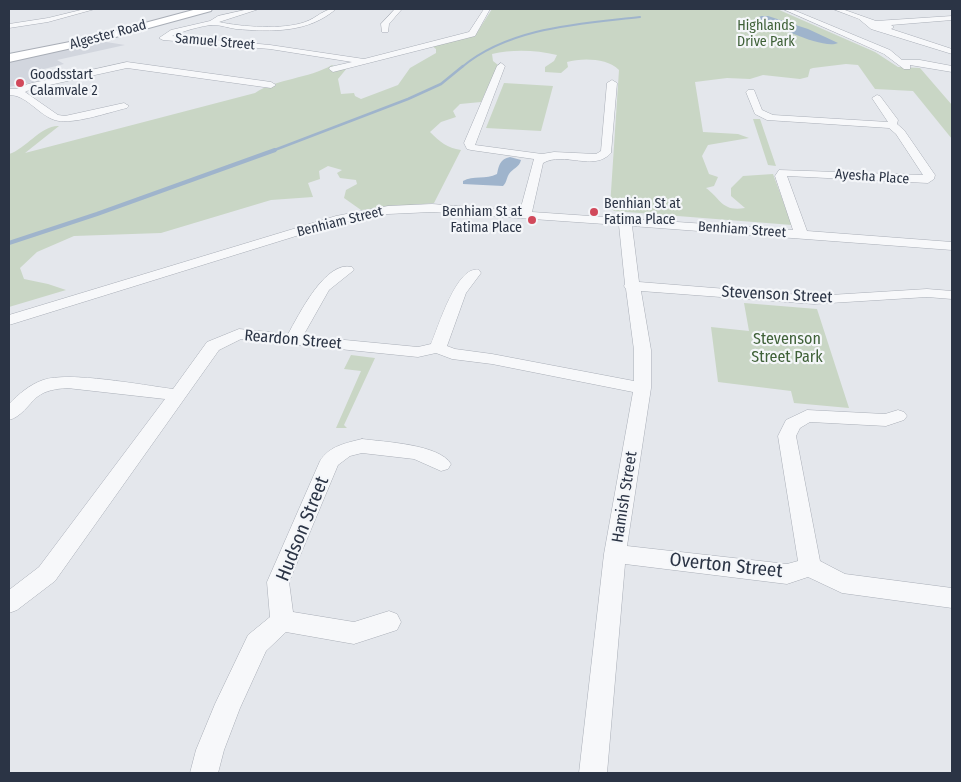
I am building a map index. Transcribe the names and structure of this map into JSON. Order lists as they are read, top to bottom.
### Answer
{
  "streets": {
    "main road": ["Algester Road"],
    "street": [
      "Samuel Street",
      "Ayesha Place",
      "Benhiam Street",
      "Stevenson Street",
      "Reardon Street",
      "Hamish Street",
      "Hudson Street",
      "Overton Street"
    ]
  },
  "crossings": [
    ["Ayesha Place", "Benhiam Street"],
    ["Benhiam Street", "Hamish Street"],
    ["Stevenson Street", "Hamish Street"],
    ["Reardon Street", "Hamish Street"],
    ["Hamish Street", "Overton Street"]
  ],
  "parks": ["Highlands Drive Park", "Stevenson Street Park"],
  "places": ["Goodsstart Calamvale 2", "Benhian St at Fatima Place", "Benhiam St at Fatima Place"]
}
